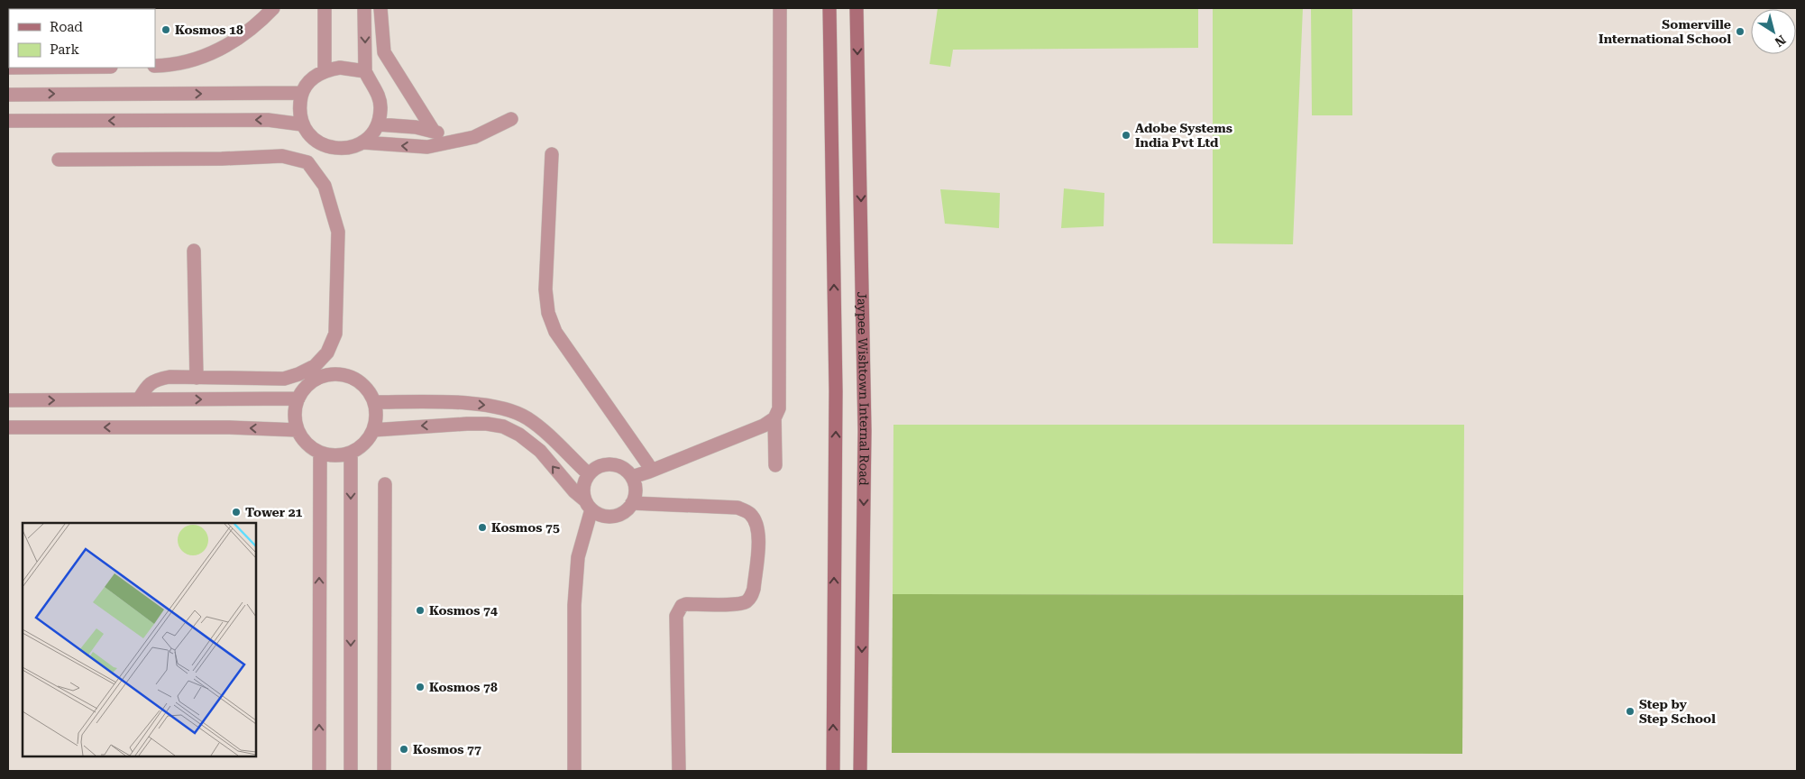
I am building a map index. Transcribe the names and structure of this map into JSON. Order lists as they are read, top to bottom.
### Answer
{
  "streets": {
    "street": ["Jaypee Wishtown Internal Road"]
  },
  "places": [
    "Kosmos 18",
    "Somerville International School",
    "Adobe Systems India Pvt Ltd",
    "Tower 21",
    "Kosmos 75",
    "Kosmos 74",
    "Kosmos 78",
    "Step by Step School",
    "Kosmos 77"
  ],
  "legend": ["Road", "Park"],
  "north": "bottom right"
}
